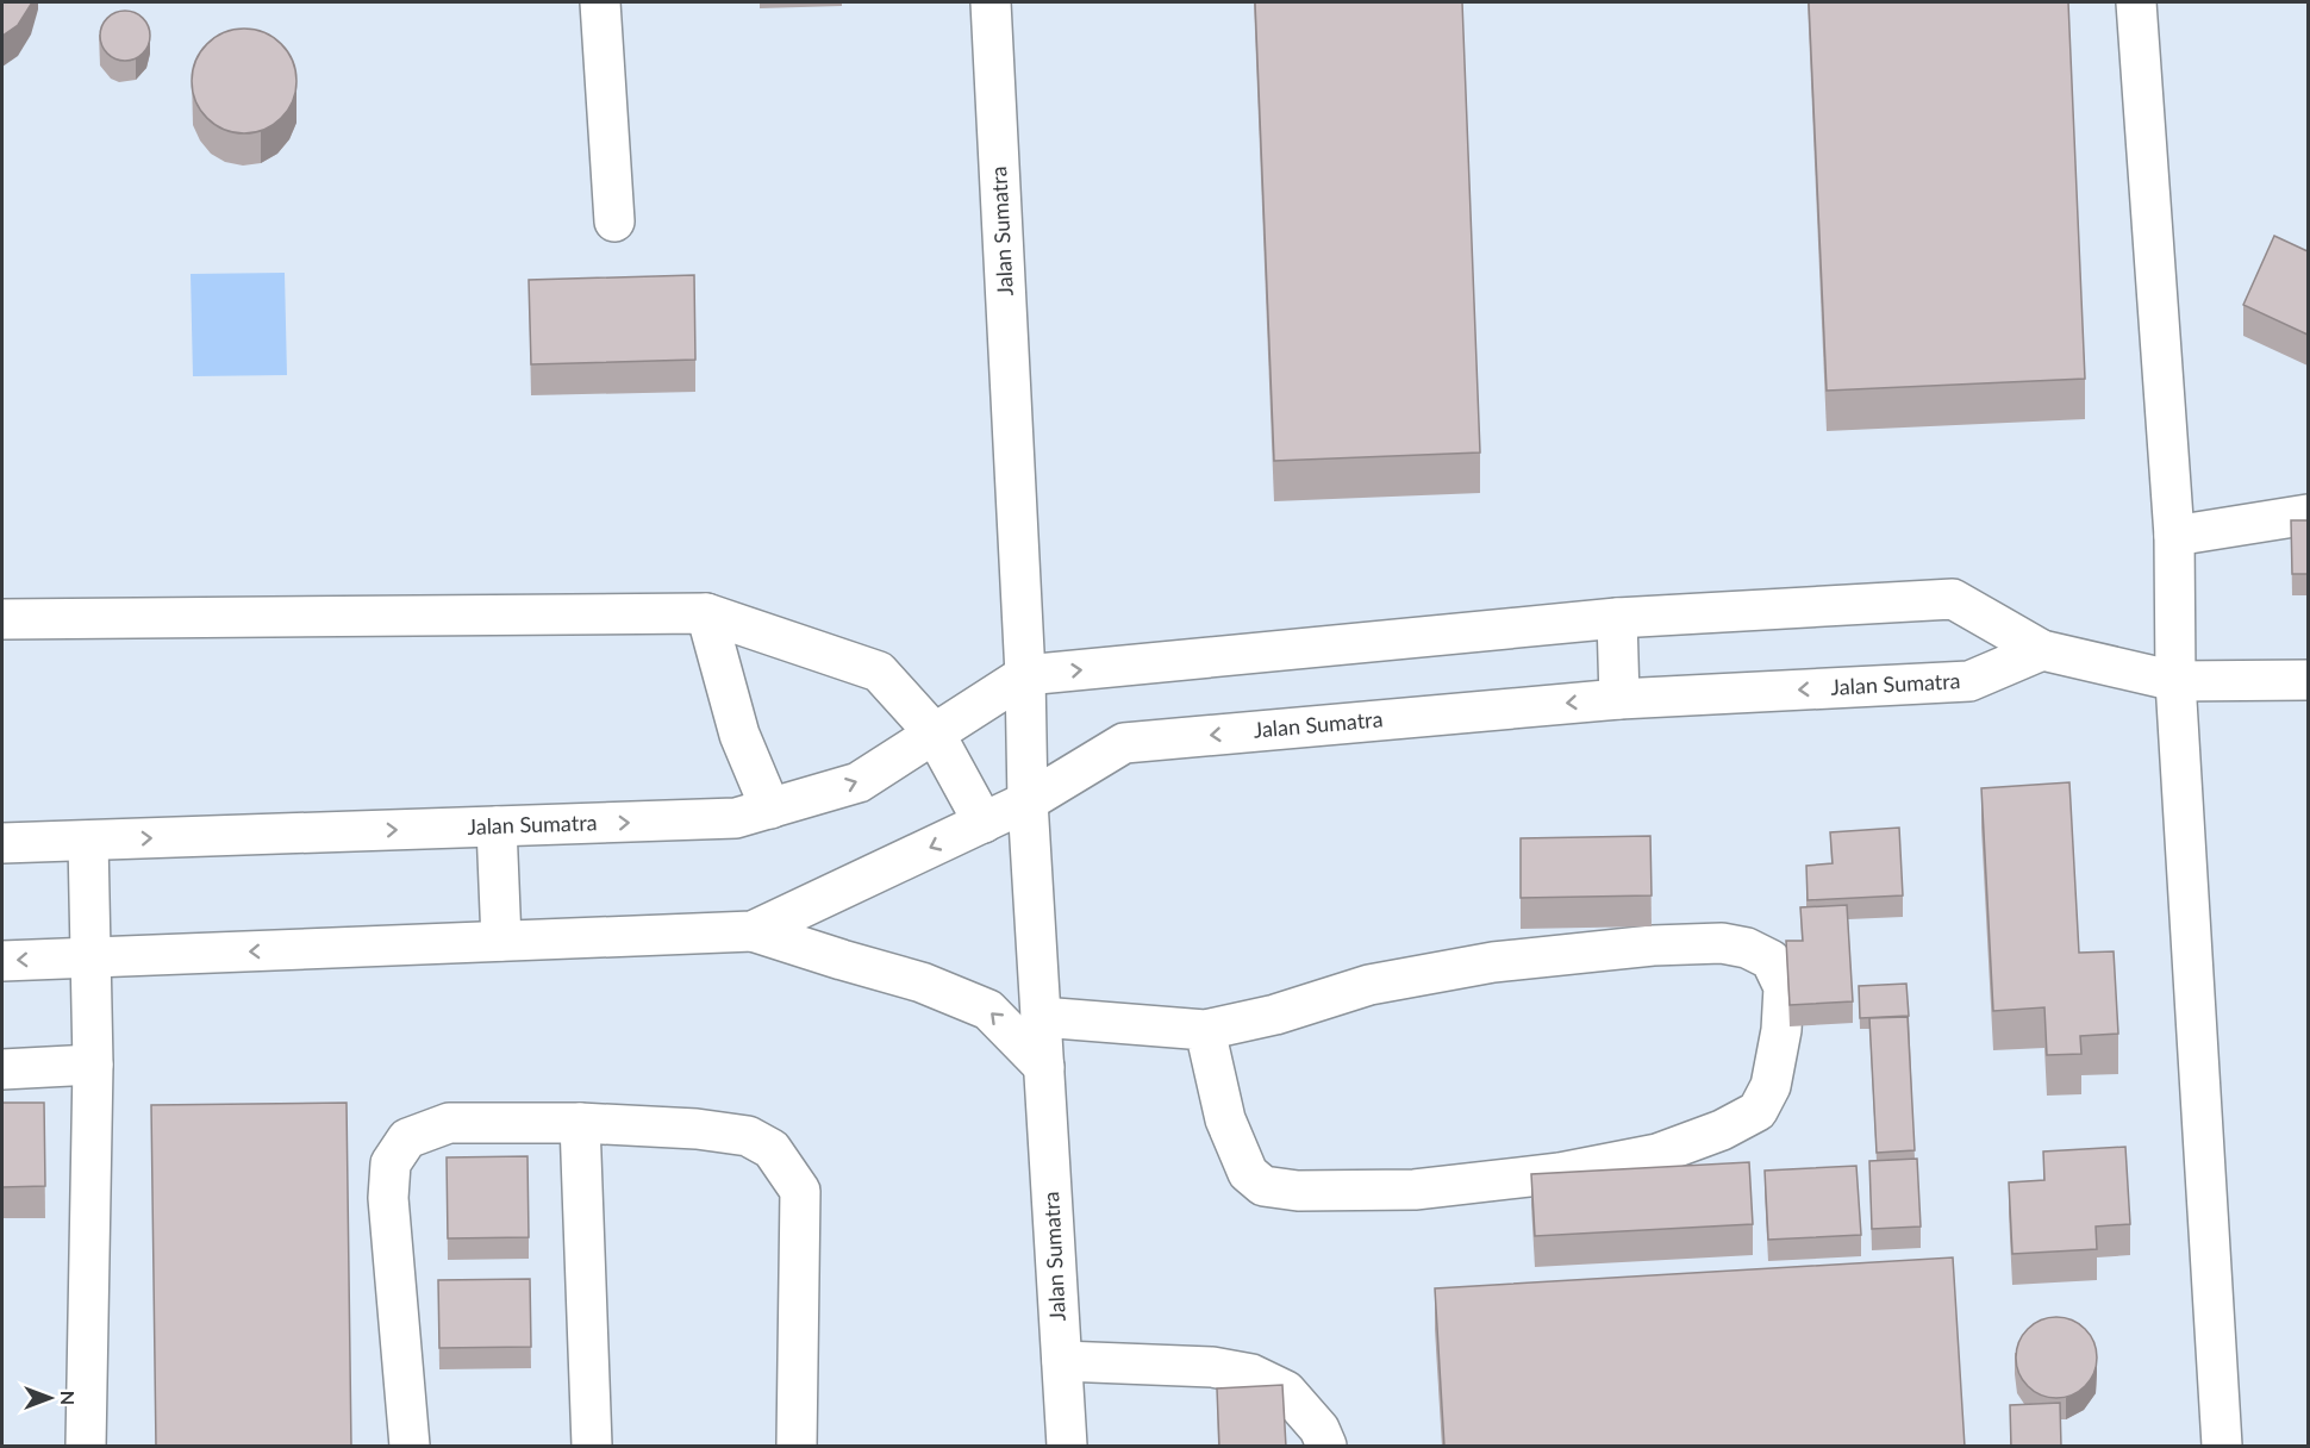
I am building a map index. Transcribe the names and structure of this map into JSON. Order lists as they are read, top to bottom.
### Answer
{
  "streets": {
    "lane": ["Jalan Sumatra"]
  },
  "north": "right"
}
